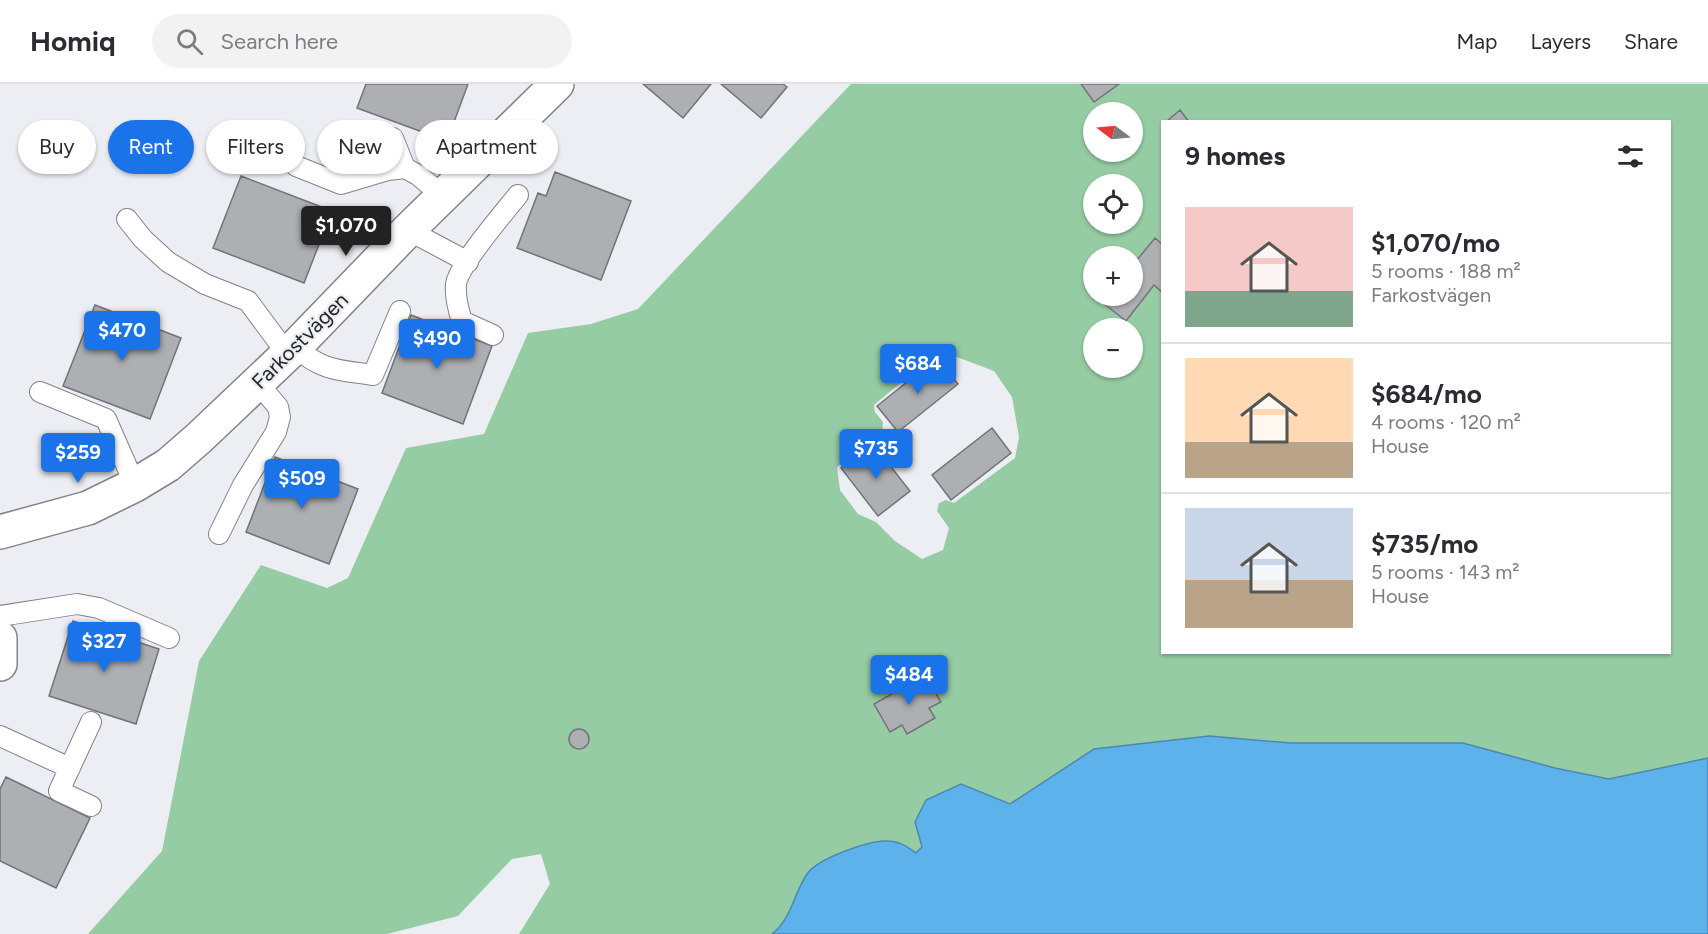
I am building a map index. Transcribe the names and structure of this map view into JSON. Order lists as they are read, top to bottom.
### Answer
{
  "streets": {
    "street": ["Farkostvägen"]
  },
  "north": "left",
  "page": {
    "header": "Homiq",
    "search": "Search here",
    "nav": ["Map", "Layers", "Share"],
    "map_buttons": ["+", "−"],
    "chip": [
      "Buy",
      "Rent",
      "Filters",
      "New",
      "Apartment"
    ],
    "heading": "9 homes",
    "list": [
      {
        "name": "$1,070/mo",
        "note": "5 rooms · 188 m² · Farkostvägen"
      },
      {
        "name": "$684/mo",
        "note": "4 rooms · 120 m² · House"
      },
      {
        "name": "$735/mo",
        "note": "5 rooms · 143 m² · House"
      }
    ],
    "price": [
      "$1,070",
      "$470",
      "$490",
      "$684",
      "$735",
      "$259",
      "$509",
      "$327",
      "$484"
    ]
  }
}
